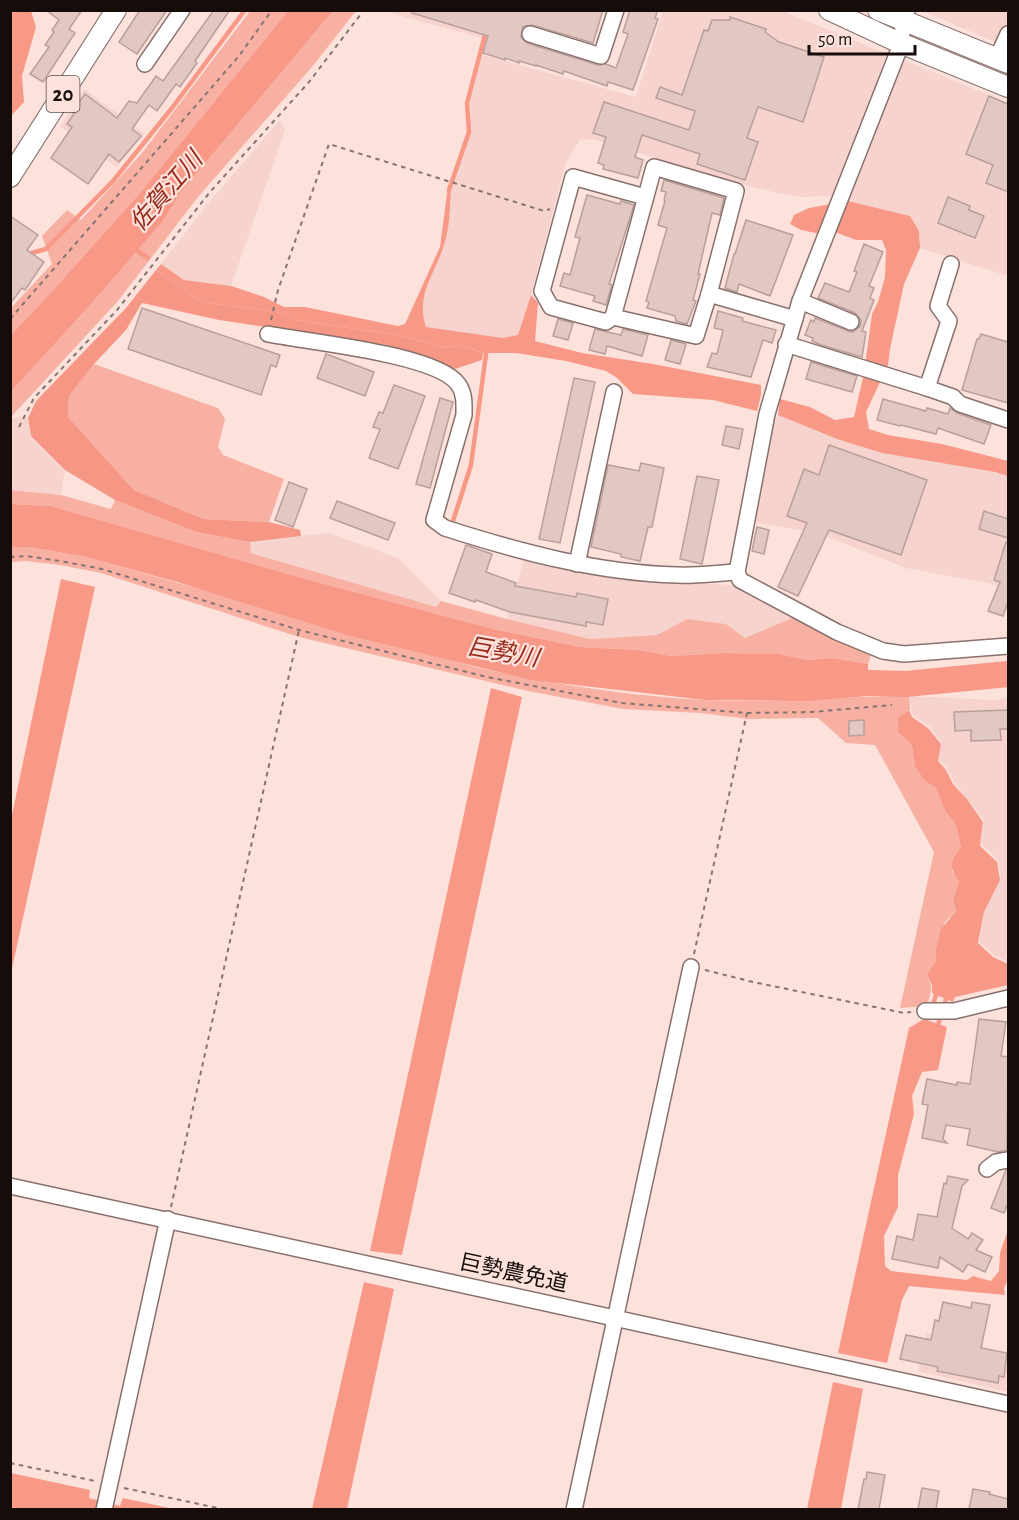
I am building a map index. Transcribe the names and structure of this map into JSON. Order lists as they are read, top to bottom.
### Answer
{
  "streets": {
    "main road": ["20"],
    "street": ["巨勢農免道"]
  },
  "water": ["佐賀江川", "巨勢川"],
  "scale_bar": "50 m"
}
